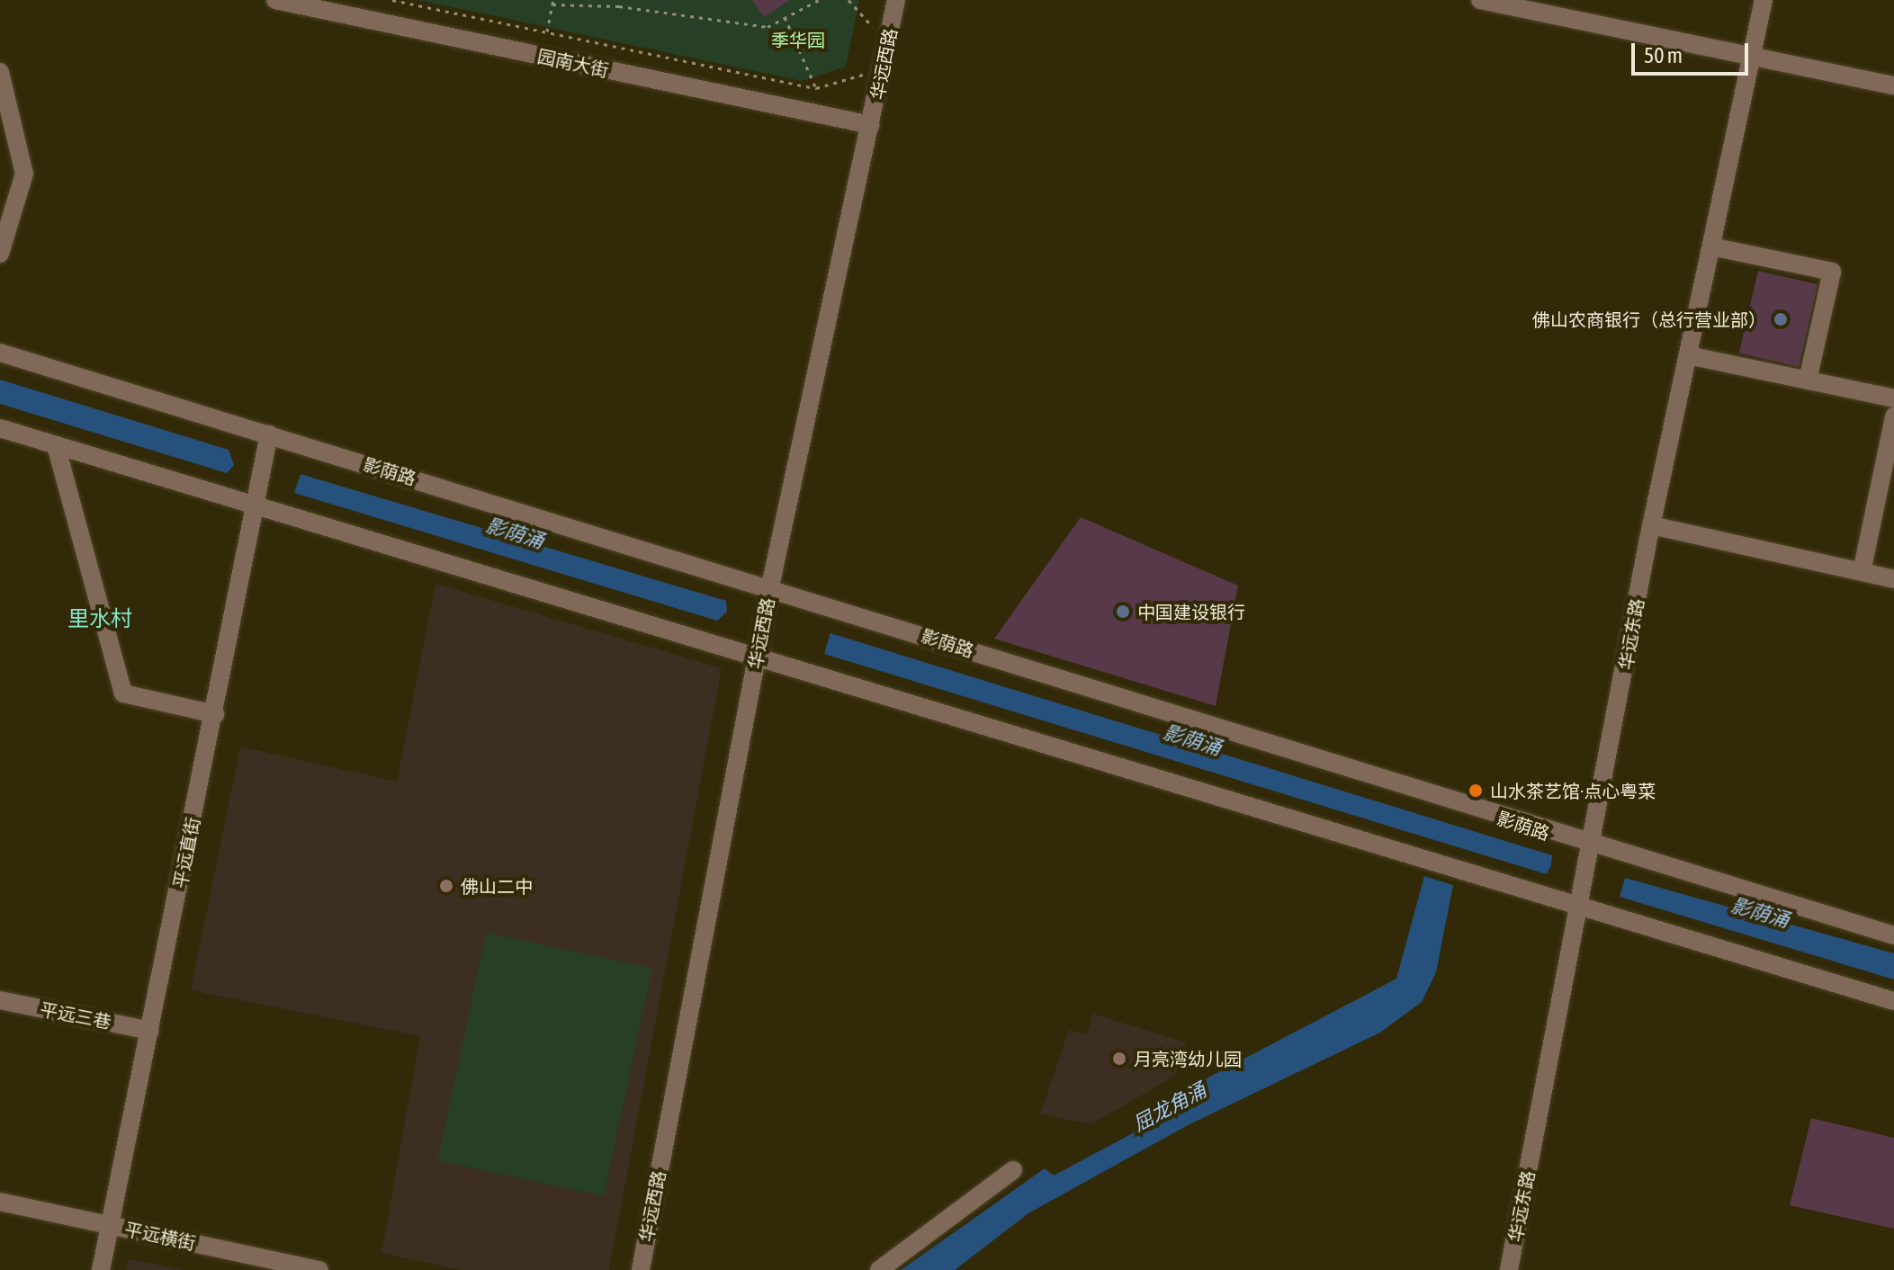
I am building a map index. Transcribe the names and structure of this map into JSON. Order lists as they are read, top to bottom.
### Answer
{
  "streets": {
    "street": [
      "园南大街",
      "华远西路",
      "影荫路",
      "华远东路",
      "平远直街",
      "平远三巷",
      "平远横街"
    ]
  },
  "crossings": [
    ["园南大街", "华远西路"],
    ["华远西路", "影荫路"],
    ["影荫路", "华远东路"],
    ["影荫路", "平远直街"],
    ["平远直街", "平远三巷"],
    ["平远直街", "平远横街"]
  ],
  "districts": ["里水村"],
  "water": ["影荫涌", "屈龙角涌"],
  "parks": ["季华园"],
  "places": [
    "佛山农商银行（总行营业部）",
    "中国建设银行",
    "山水茶艺馆·点心粤菜",
    "佛山二中",
    "月亮湾幼儿园"
  ],
  "scale_bar": "50 m"
}
